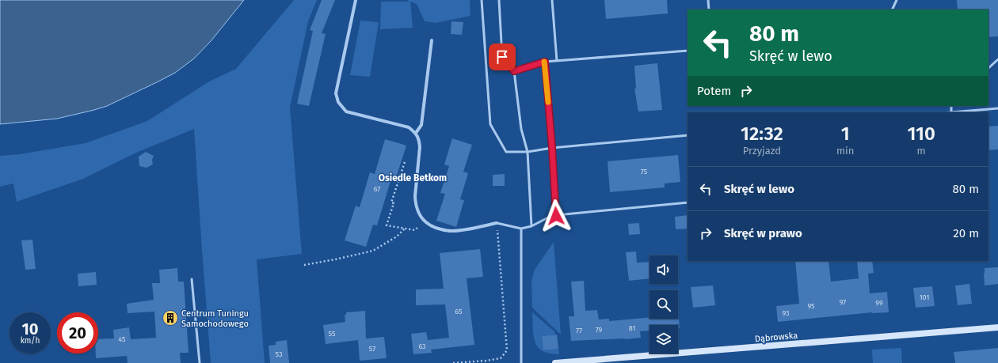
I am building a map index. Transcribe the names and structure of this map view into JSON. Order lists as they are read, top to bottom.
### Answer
{
  "streets": {
    "street": ["Dąbrowska"]
  },
  "districts": ["Osiedle Betkom"],
  "places": {
    "building": ["Centrum Tuningu Samochodowego"]
  },
  "house_numbers": [
    "75",
    "67",
    "101",
    "97",
    "99",
    "95",
    "65",
    "93",
    "81",
    "79",
    "77",
    "55",
    "45",
    "63",
    "57",
    "53"
  ],
  "page": {
    "turn": ["80 m", "Skręć w lewo"],
    "then": "Potem",
    "eta": [
      "12:32",
      "Przyjazd",
      "1",
      "min",
      "110",
      "m"
    ],
    "list": [
      {
        "name": "Skręć w lewo",
        "value": "80 m"
      },
      {
        "name": "Skręć w prawo",
        "value": "20 m"
      }
    ],
    "speed": "10 km/h",
    "limit": "20"
  }
}
